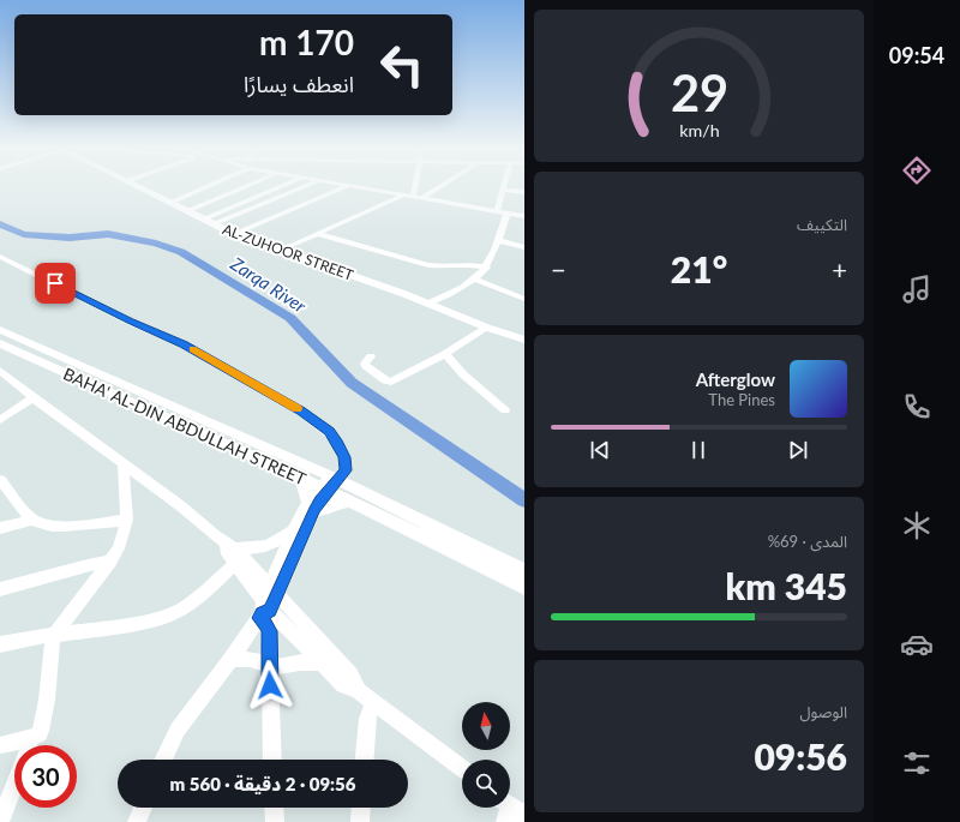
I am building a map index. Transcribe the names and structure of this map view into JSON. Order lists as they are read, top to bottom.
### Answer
{
  "streets": {
    "main road": ["AL-ZUHOOR STREET", "BAHA' AL-DIN ABDULLAH STREET"]
  },
  "water": ["Zarqa River"],
  "north": "top",
  "page": {
    "tabs": "09:54",
    "turn": ["170 m", "انعطف يسارًا"],
    "tile": [
      "التكييف",
      ["المدى · 69%", "345 km"],
      ["الوصول", "09:56"]
    ],
    "heat": ["−", "21°", "+"],
    "song": ["Afterglow", "The Pines"],
    "limit": "30",
    "trip": "09:56 · 2 دقيقة · 560 m",
    "gauge": ["29", "km/h"]
  }
}
